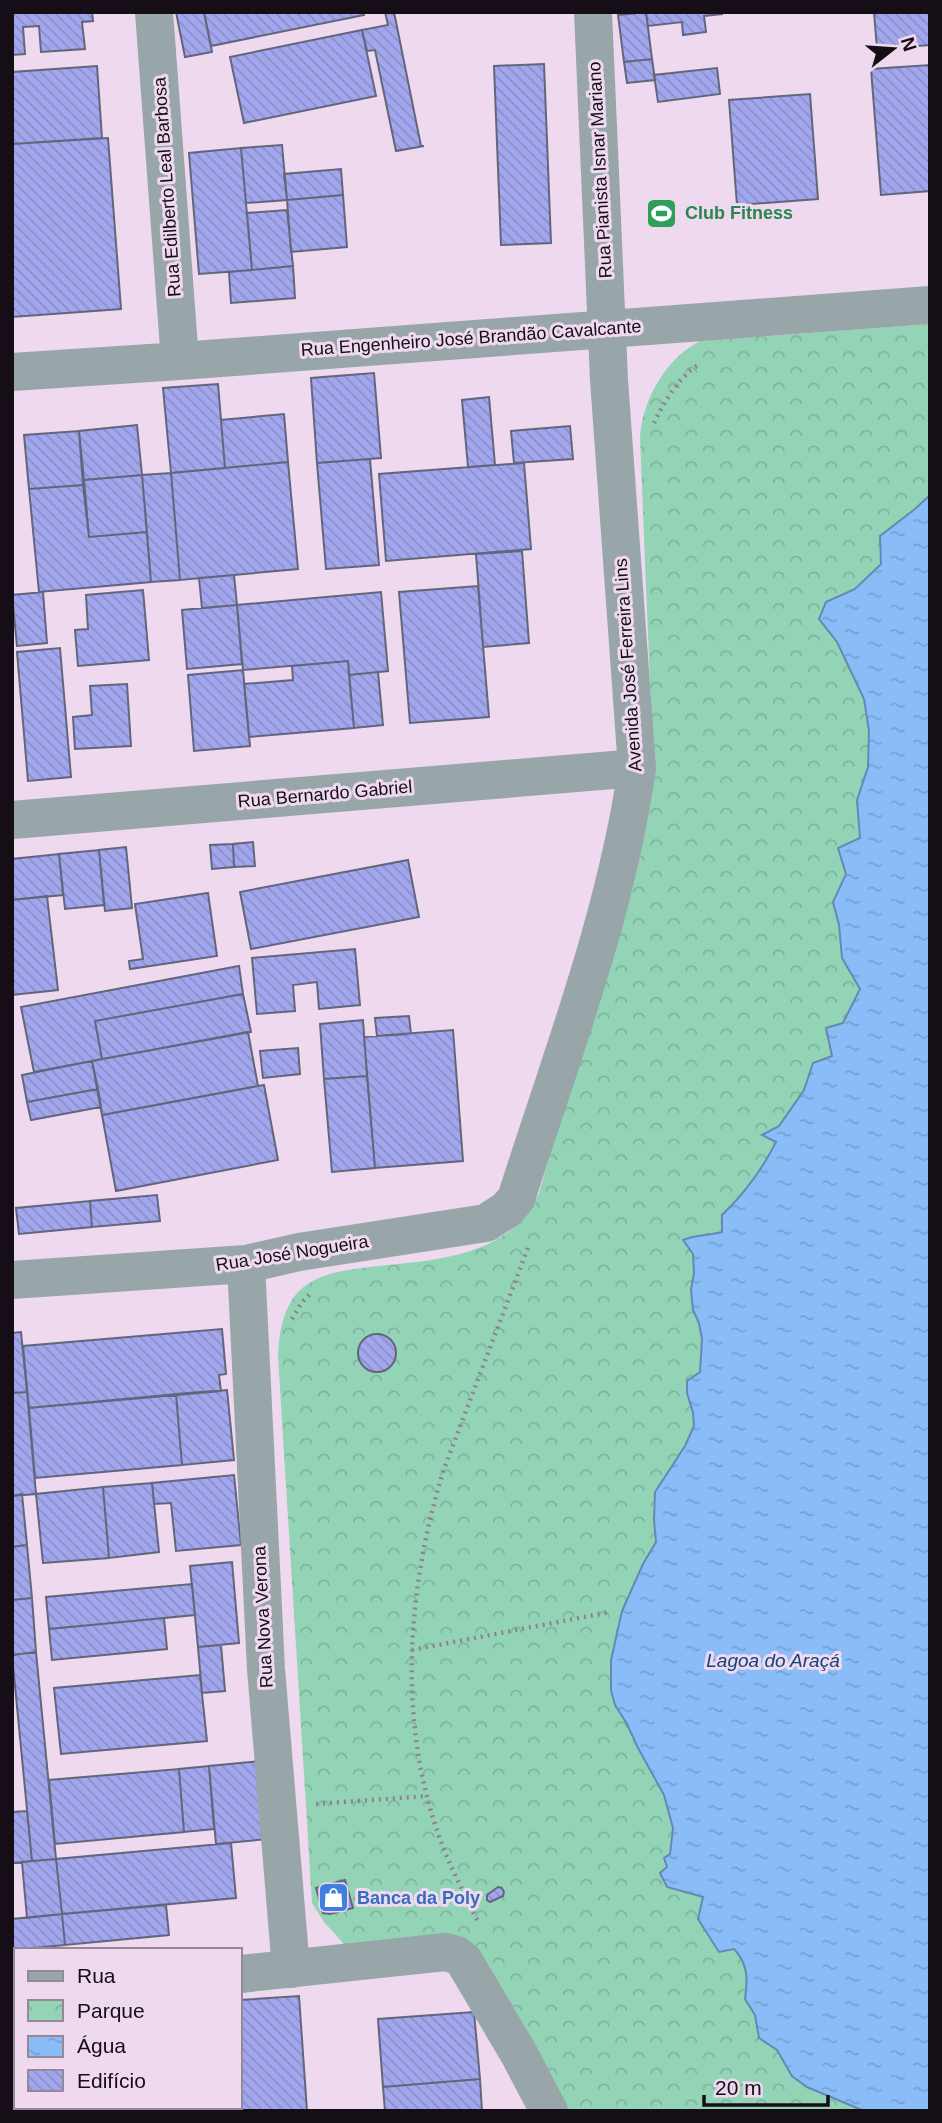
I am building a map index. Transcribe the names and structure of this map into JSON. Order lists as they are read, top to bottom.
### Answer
{
  "streets": {
    "street": [
      "Rua Pianista Isnar Mariano",
      "Rua Edilberto Leal Barbosa",
      "Rua Engenheiro José Brandão Cavalcante",
      "Avenida José Ferreira Lins",
      "Rua Bernardo Gabriel",
      "Rua José Nogueira",
      "Rua Nova Verona"
    ]
  },
  "crossings": [
    ["Rua Pianista Isnar Mariano", "Rua Engenheiro José Brandão Cavalcante"],
    ["Rua Pianista Isnar Mariano", "Avenida José Ferreira Lins"],
    ["Rua Edilberto Leal Barbosa", "Rua Engenheiro José Brandão Cavalcante"],
    ["Rua Engenheiro José Brandão Cavalcante", "Avenida José Ferreira Lins"],
    ["Avenida José Ferreira Lins", "Rua Bernardo Gabriel"],
    ["Avenida José Ferreira Lins", "Rua José Nogueira"],
    ["Rua José Nogueira", "Rua Nova Verona"]
  ],
  "water": ["Lagoa do Araçá"],
  "places": {
    "sports": ["Club Fitness"],
    "shop": ["Banca da Poly"]
  },
  "legend": [
    "Rua",
    "Parque",
    "Água",
    "Edifício"
  ],
  "scale_bar": "20 m",
  "north": "right"
}
